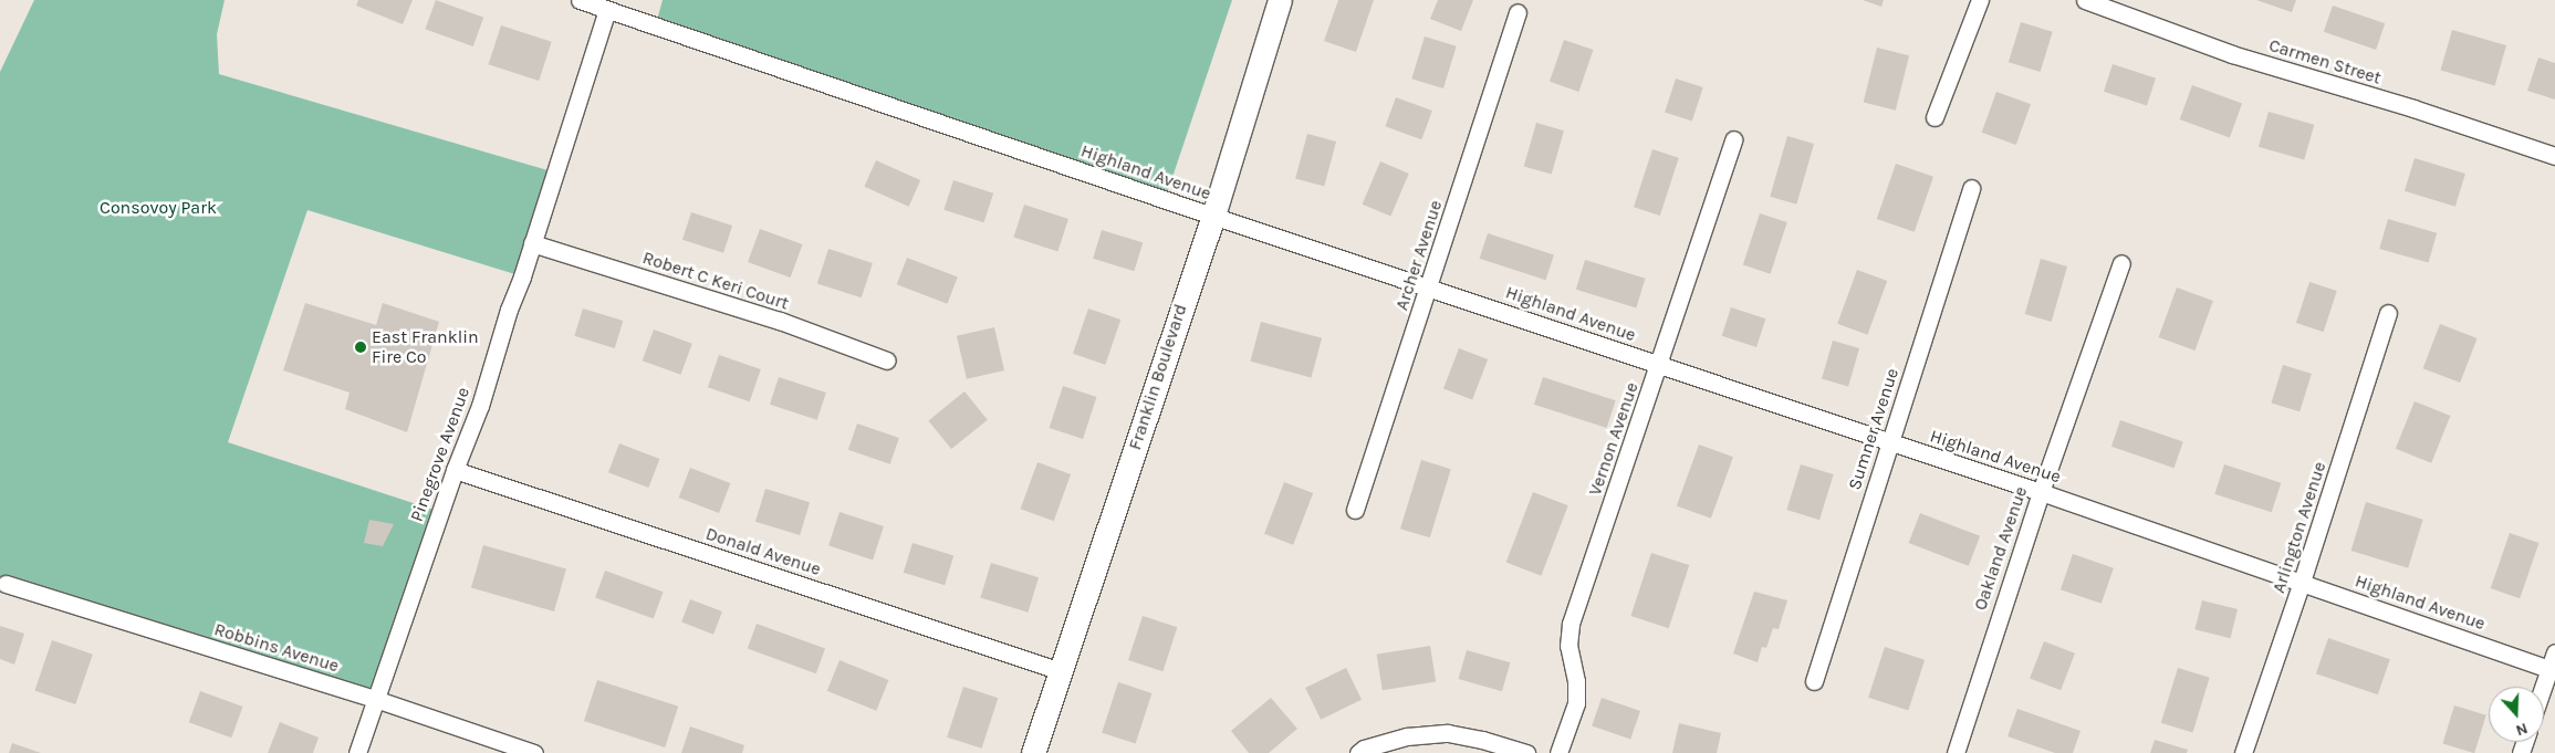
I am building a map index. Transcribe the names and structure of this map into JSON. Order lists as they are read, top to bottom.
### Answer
{
  "streets": {
    "street": [
      "Carmen Street",
      "Highland Avenue",
      "Archer Avenue",
      "Robert C Keri Court",
      "Franklin Boulevard",
      "Sumner Avenue",
      "Vernon Avenue",
      "Pinegrove Avenue",
      "Arlington Avenue",
      "Oakland Avenue",
      "Donald Avenue",
      "Robbins Avenue"
    ]
  },
  "crossings": [
    ["Highland Avenue", "Archer Avenue"],
    ["Highland Avenue", "Franklin Boulevard"],
    ["Highland Avenue", "Sumner Avenue"],
    ["Highland Avenue", "Vernon Avenue"],
    ["Highland Avenue", "Pinegrove Avenue"],
    ["Highland Avenue", "Arlington Avenue"],
    ["Highland Avenue", "Oakland Avenue"],
    ["Robert C Keri Court", "Pinegrove Avenue"],
    ["Franklin Boulevard", "Donald Avenue"],
    ["Pinegrove Avenue", "Donald Avenue"],
    ["Pinegrove Avenue", "Robbins Avenue"]
  ],
  "parks": ["Consovoy Park"],
  "places": ["East Franklin Fire Co"],
  "north": "bottom"
}
